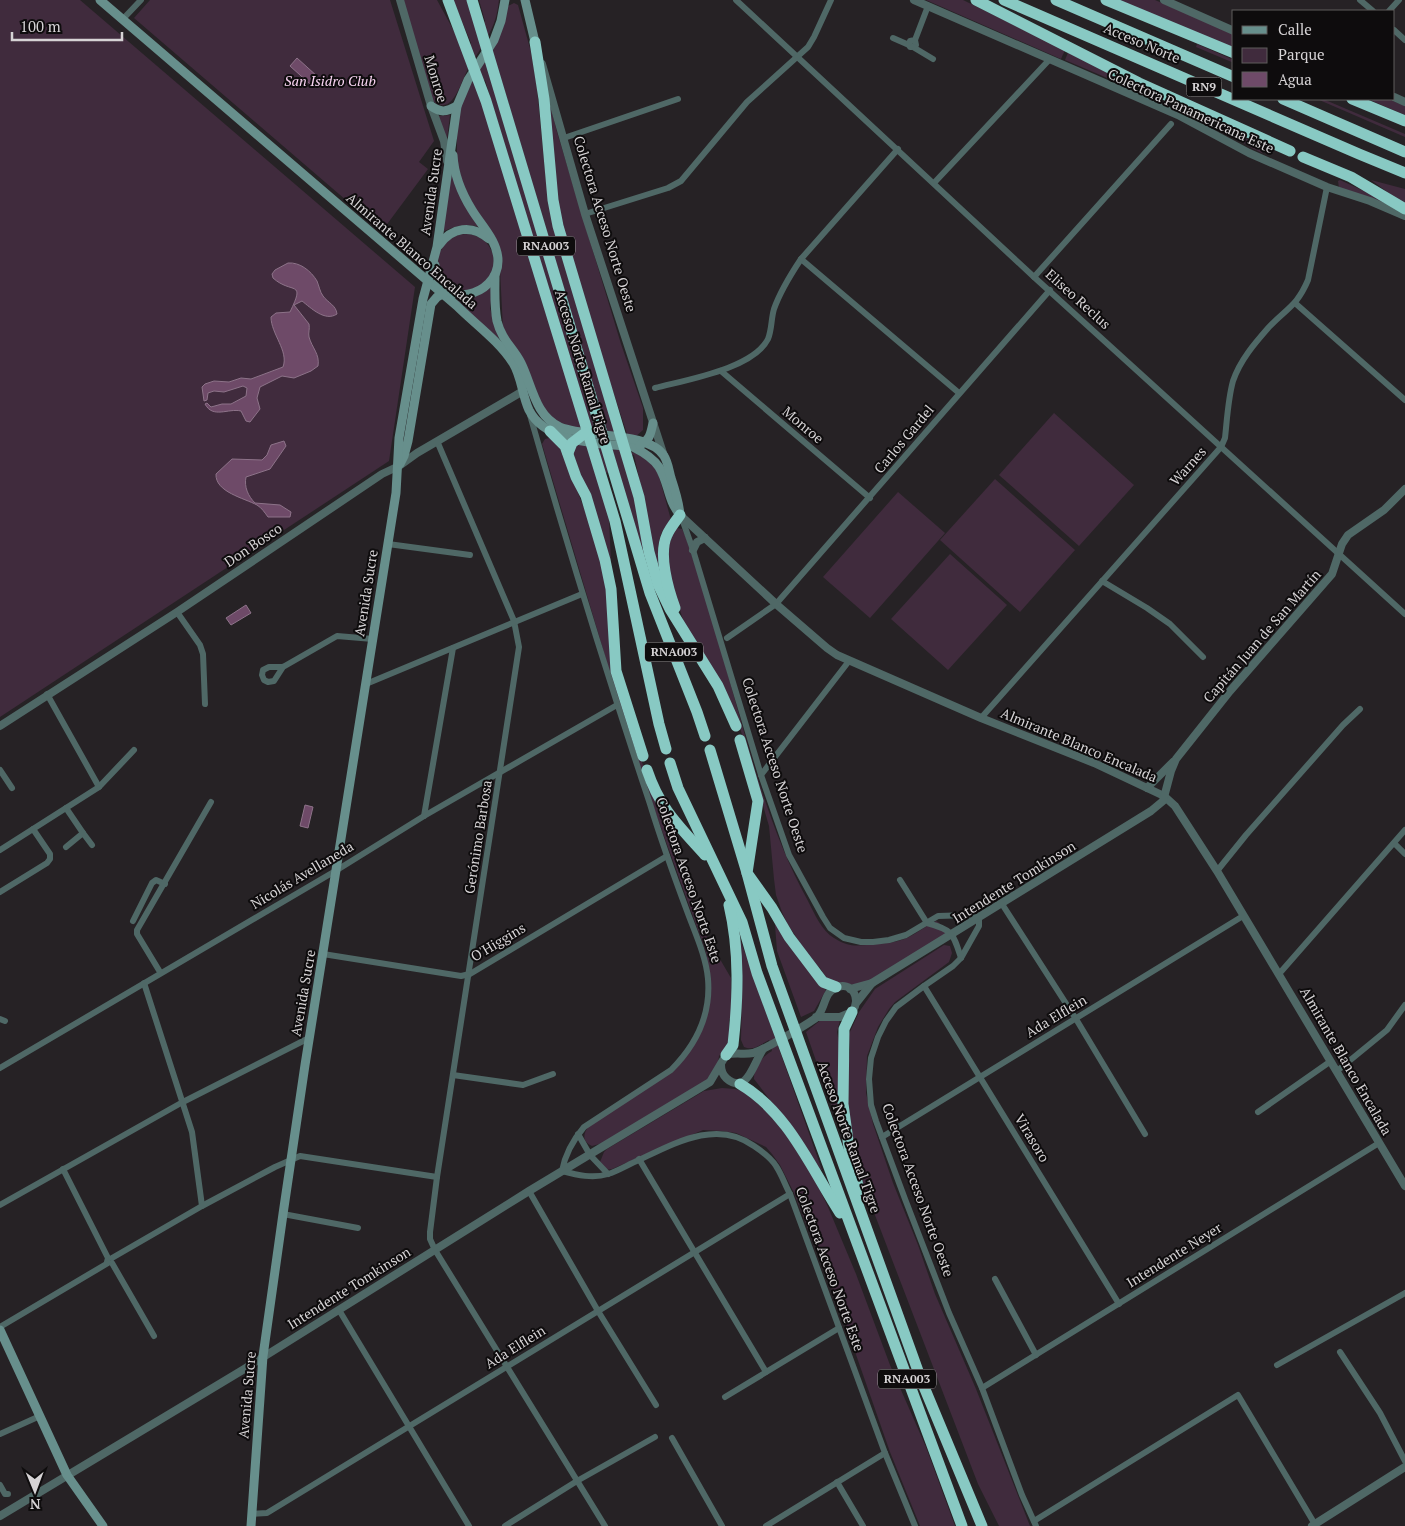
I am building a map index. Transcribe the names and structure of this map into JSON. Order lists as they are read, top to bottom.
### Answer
{
  "streets": {
    "highway": [
      "Acceso Norte",
      "RN9",
      "RNA003",
      "Acceso Norte Ramal Tigre"
    ],
    "main road": ["Avenida Sucre", "Colectora Acceso Norte Oeste", "Almirante Blanco Encalada"],
    "street": [
      "Monroe",
      "Colectora Panamericana Este",
      "Eliseo Reclus",
      "Carlos Gardel",
      "Warnes",
      "Don Bosco",
      "Capitán Juan de San Martín",
      "Gerónimo Barbosa",
      "Nicolás Avellaneda",
      "Colectora Acceso Norte Este",
      "Intendente Tomkinson",
      "O'Higgins",
      "Ada Elflein",
      "Virasoro",
      "Intendente Neyer"
    ]
  },
  "crossings": [
    ["Monroe", "Avenida Sucre"],
    ["Monroe", "Carlos Gardel"],
    ["Colectora Panamericana Este", "Warnes"],
    ["Avenida Sucre", "Almirante Blanco Encalada"],
    ["Avenida Sucre", "Don Bosco"],
    ["Avenida Sucre", "Nicolás Avellaneda"],
    ["Avenida Sucre", "Intendente Tomkinson"],
    ["Avenida Sucre", "O'Higgins"],
    ["Avenida Sucre", "Ada Elflein"],
    ["Colectora Acceso Norte Oeste", "Almirante Blanco Encalada"],
    ["Colectora Acceso Norte Oeste", "Intendente Tomkinson"],
    ["Colectora Acceso Norte Oeste", "Ada Elflein"],
    ["Colectora Acceso Norte Oeste", "Virasoro"],
    ["Colectora Acceso Norte Oeste", "Intendente Neyer"],
    ["Almirante Blanco Encalada", "Carlos Gardel"],
    ["Almirante Blanco Encalada", "Warnes"],
    ["Almirante Blanco Encalada", "Don Bosco"],
    ["Almirante Blanco Encalada", "Capitán Juan de San Martín"],
    ["Almirante Blanco Encalada", "Colectora Acceso Norte Este"],
    ["Almirante Blanco Encalada", "Intendente Tomkinson"],
    ["Almirante Blanco Encalada", "Ada Elflein"],
    ["Almirante Blanco Encalada", "Intendente Neyer"],
    ["Eliseo Reclus", "Carlos Gardel"],
    ["Eliseo Reclus", "Warnes"],
    ["Eliseo Reclus", "Capitán Juan de San Martín"],
    ["Don Bosco", "Gerónimo Barbosa"],
    ["Capitán Juan de San Martín", "Intendente Tomkinson"],
    ["Gerónimo Barbosa", "Nicolás Avellaneda"],
    ["Gerónimo Barbosa", "Intendente Tomkinson"],
    ["Gerónimo Barbosa", "O'Higgins"],
    ["Nicolás Avellaneda", "Colectora Acceso Norte Este"],
    ["Colectora Acceso Norte Este", "Intendente Tomkinson"],
    ["Colectora Acceso Norte Este", "O'Higgins"],
    ["Colectora Acceso Norte Este", "Ada Elflein"],
    ["Ada Elflein", "Virasoro"],
    ["Virasoro", "Intendente Neyer"]
  ],
  "parks": ["San Isidro Club"],
  "legend": ["Calle", "Parque", "Agua"],
  "scale_bar": "100 m",
  "north": "bottom"
}
